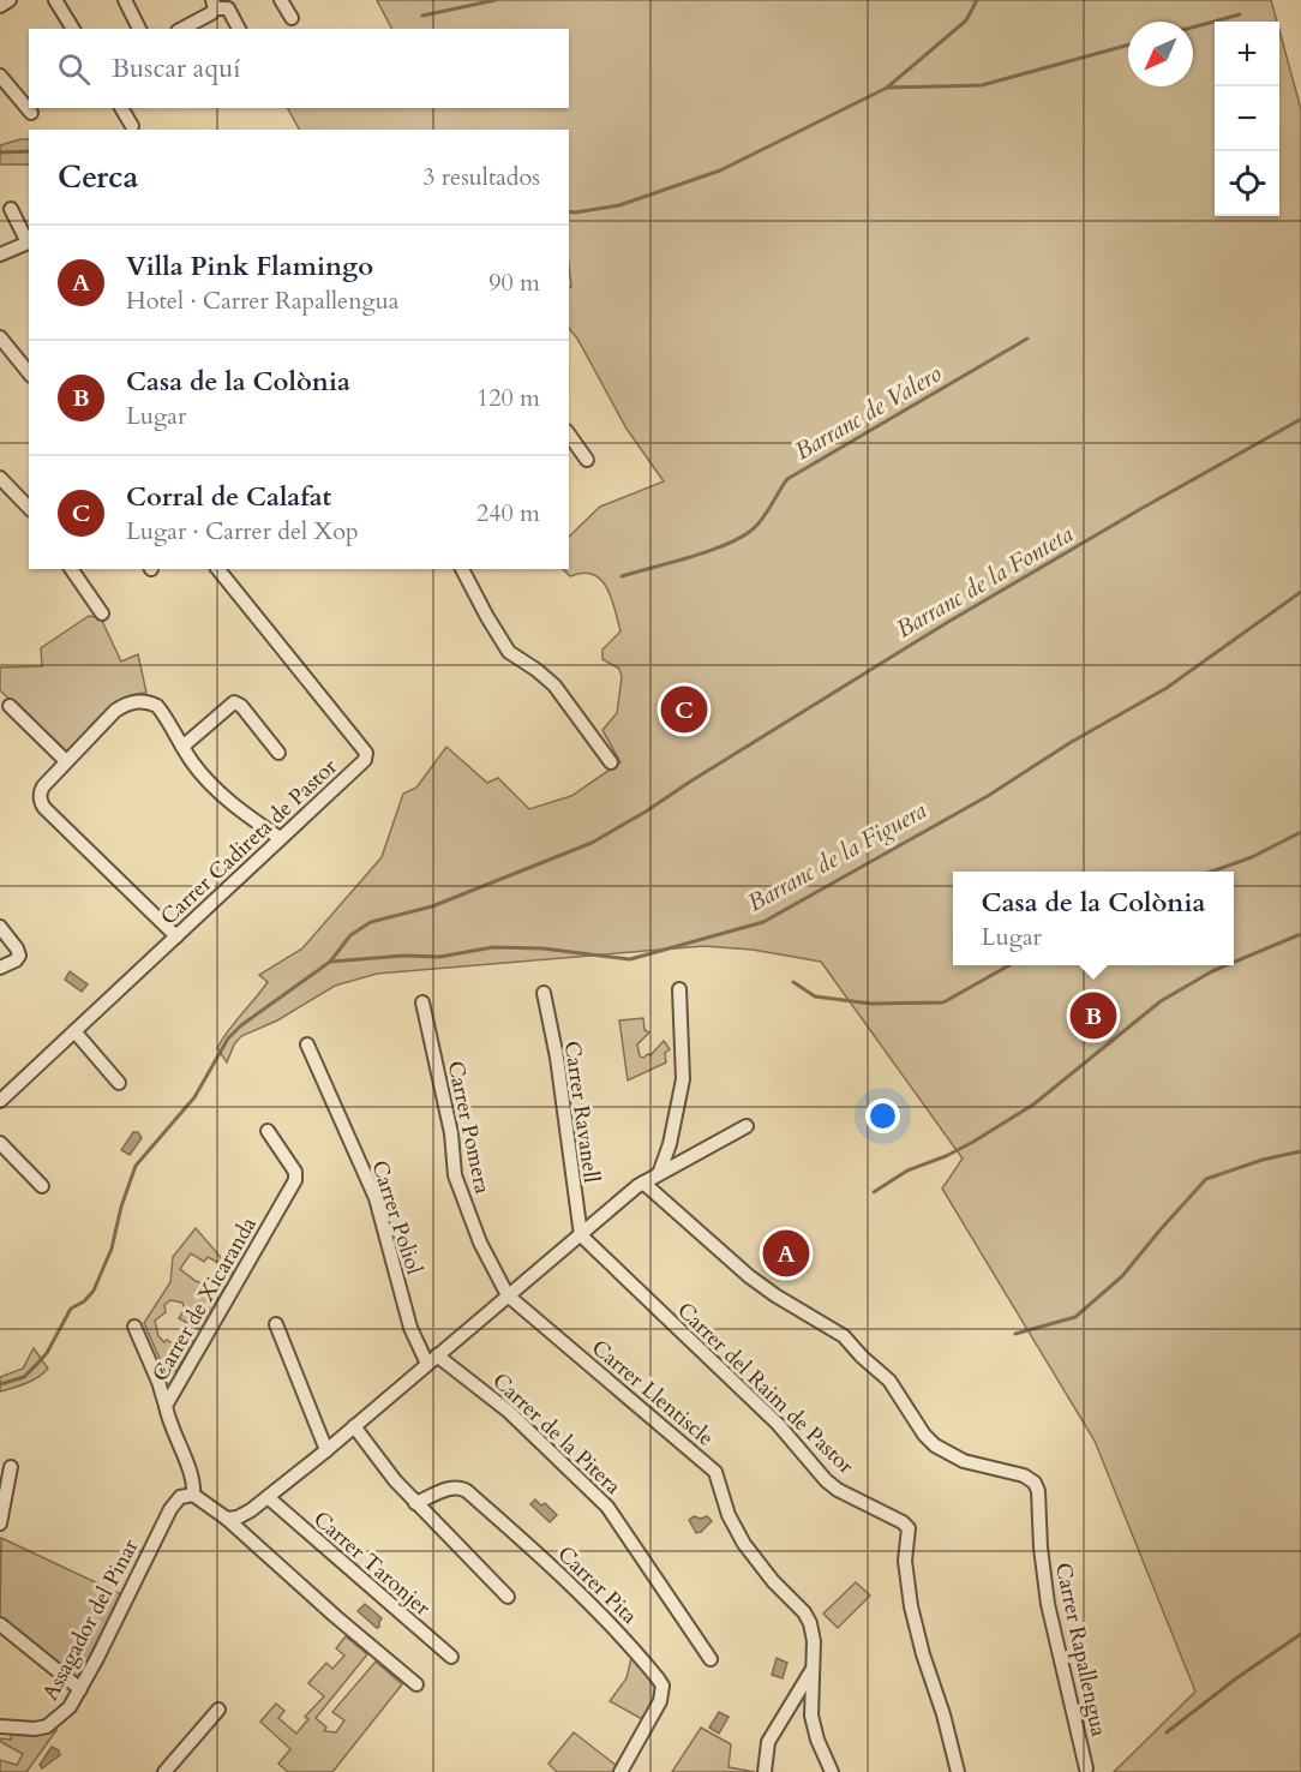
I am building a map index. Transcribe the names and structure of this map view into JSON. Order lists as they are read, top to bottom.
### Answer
{
  "streets": {
    "street": [
      "Carrer Cadireta de Pastor",
      "Carrer Ravanell",
      "Carrer Pomera",
      "Carrer Poliol",
      "Carrer de Xicaranda",
      "Carrer del Raim de Pastor",
      "Carrer Llentiscle",
      "Carrer de la Pitera",
      "Carrer Taronjer",
      "Carrer Pita",
      "Assagador del Pinar",
      "Carrer Rapallengua"
    ]
  },
  "crossings": [
    ["Carrer Ravanell", "Carrer del Raim de Pastor"],
    ["Carrer Pomera", "Carrer Llentiscle"],
    ["Carrer Poliol", "Carrer de la Pitera"],
    ["Carrer de Xicaranda", "Assagador del Pinar"]
  ],
  "water": ["Barranc de Valero", "Barranc de la Fonteta", "Barranc de la Figuera"],
  "north": "bottom left",
  "page": {
    "map_buttons": ["+", "−"],
    "search": "Buscar aquí",
    "heading": ["Cerca", "3 resultados"],
    "list": [
      {
        "mark": "A",
        "name": "Villa Pink Flamingo",
        "note": "Hotel · Carrer Rapallengua",
        "value": "90 m"
      },
      {
        "mark": "B",
        "name": "Casa de la Colònia",
        "note": "Lugar",
        "value": "120 m"
      },
      {
        "mark": "C",
        "name": "Corral de Calafat",
        "note": "Lugar · Carrer del Xop",
        "value": "240 m"
      }
    ],
    "pins": ["C", "B", "A"],
    "popup": ["Casa de la Colònia", "Lugar"]
  }
}
